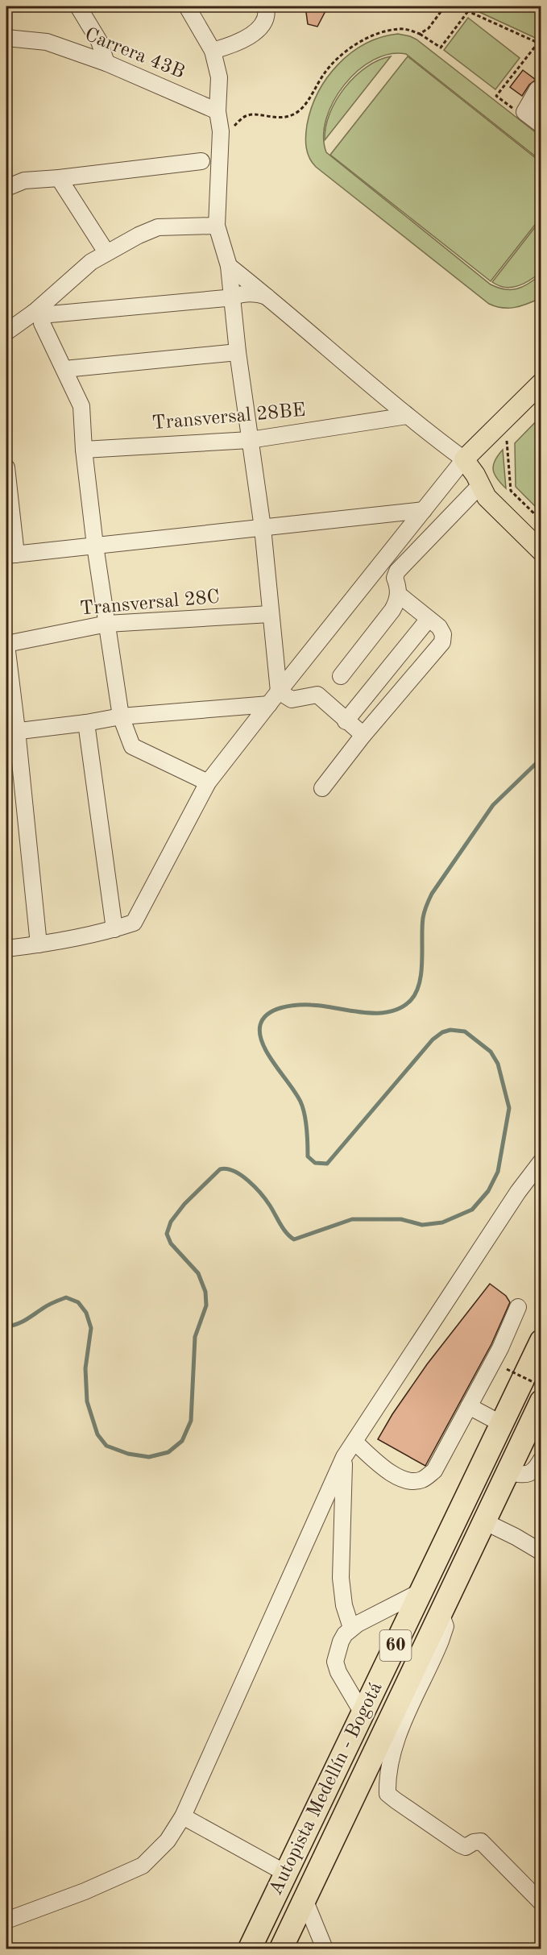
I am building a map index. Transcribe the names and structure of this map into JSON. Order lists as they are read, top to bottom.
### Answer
{
  "streets": {
    "highway": ["60", "Autopista Medellín - Bogotá"],
    "street": ["Carrera 43B", "Transversal 28BE", "Transversal 28C"]
  }
}
